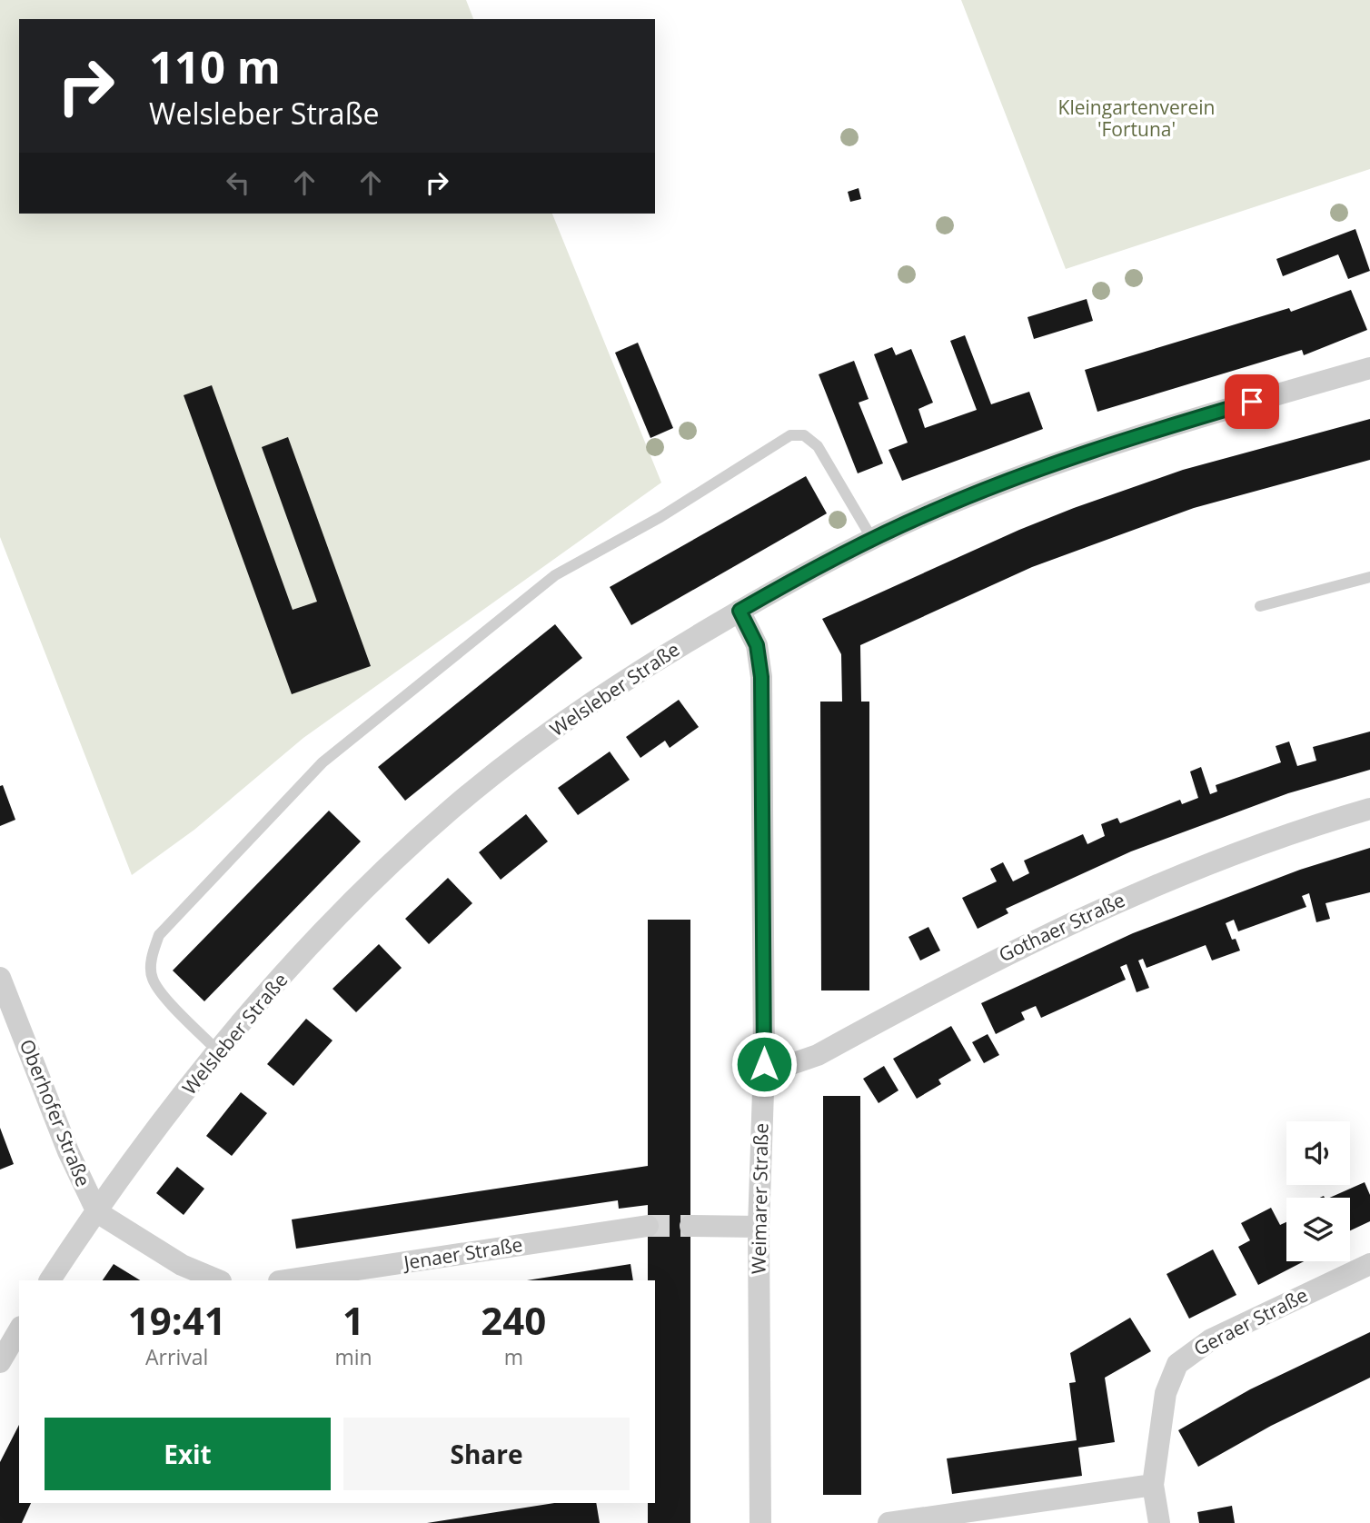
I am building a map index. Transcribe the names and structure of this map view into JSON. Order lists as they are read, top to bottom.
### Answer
{
  "streets": {
    "street": [
      "Welsleber Straße",
      "Gothaer Straße",
      "Oberhofer Straße",
      "Weimarer Straße",
      "Jenaer Straße",
      "Geraer Straße"
    ]
  },
  "crossings": [
    ["Welsleber Straße", "Oberhofer Straße"],
    ["Welsleber Straße", "Weimarer Straße"],
    ["Gothaer Straße", "Weimarer Straße"]
  ],
  "parks": ["Kleingartenverein 'Fortuna'"],
  "page": {
    "turn": ["110 m", "Welsleber Straße"],
    "eta": [
      "19:41",
      "Arrival",
      "1",
      "min",
      "240",
      "m"
    ],
    "buttons": ["Exit", "Share"]
  }
}
